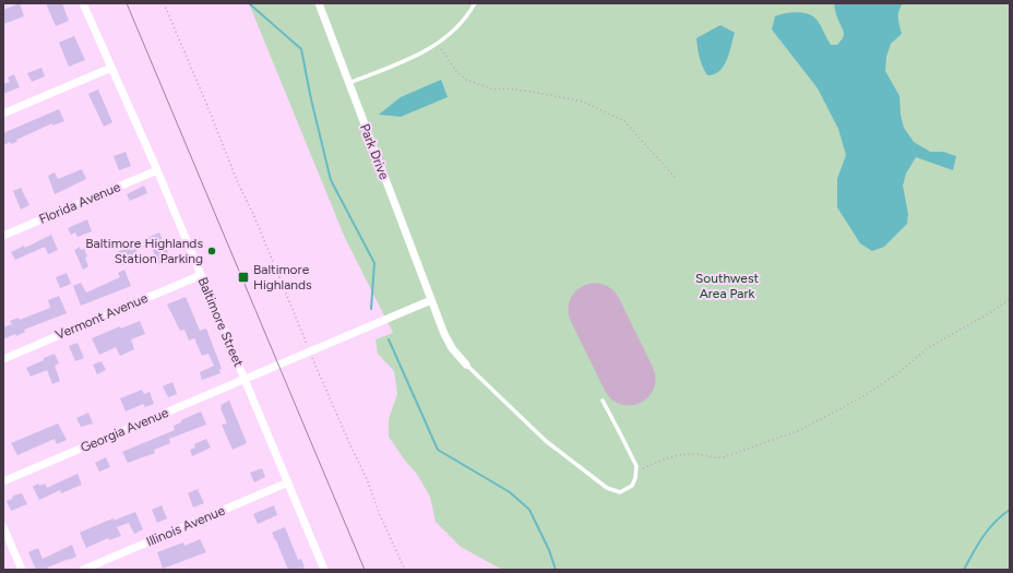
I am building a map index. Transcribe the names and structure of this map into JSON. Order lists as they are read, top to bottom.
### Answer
{
  "streets": {
    "street": [
      "Park Drive",
      "Florida Avenue",
      "Vermont Avenue",
      "Baltimore Street",
      "Georgia Avenue",
      "Illinois Avenue"
    ]
  },
  "crossings": [
    ["Florida Avenue", "Baltimore Street"],
    ["Vermont Avenue", "Baltimore Street"],
    ["Baltimore Street", "Georgia Avenue"],
    ["Baltimore Street", "Illinois Avenue"]
  ],
  "parks": ["Southwest Area Park"],
  "places": {
    "other": ["Baltimore Highlands Station Parking"],
    "transit": ["Baltimore Highlands"]
  }
}
